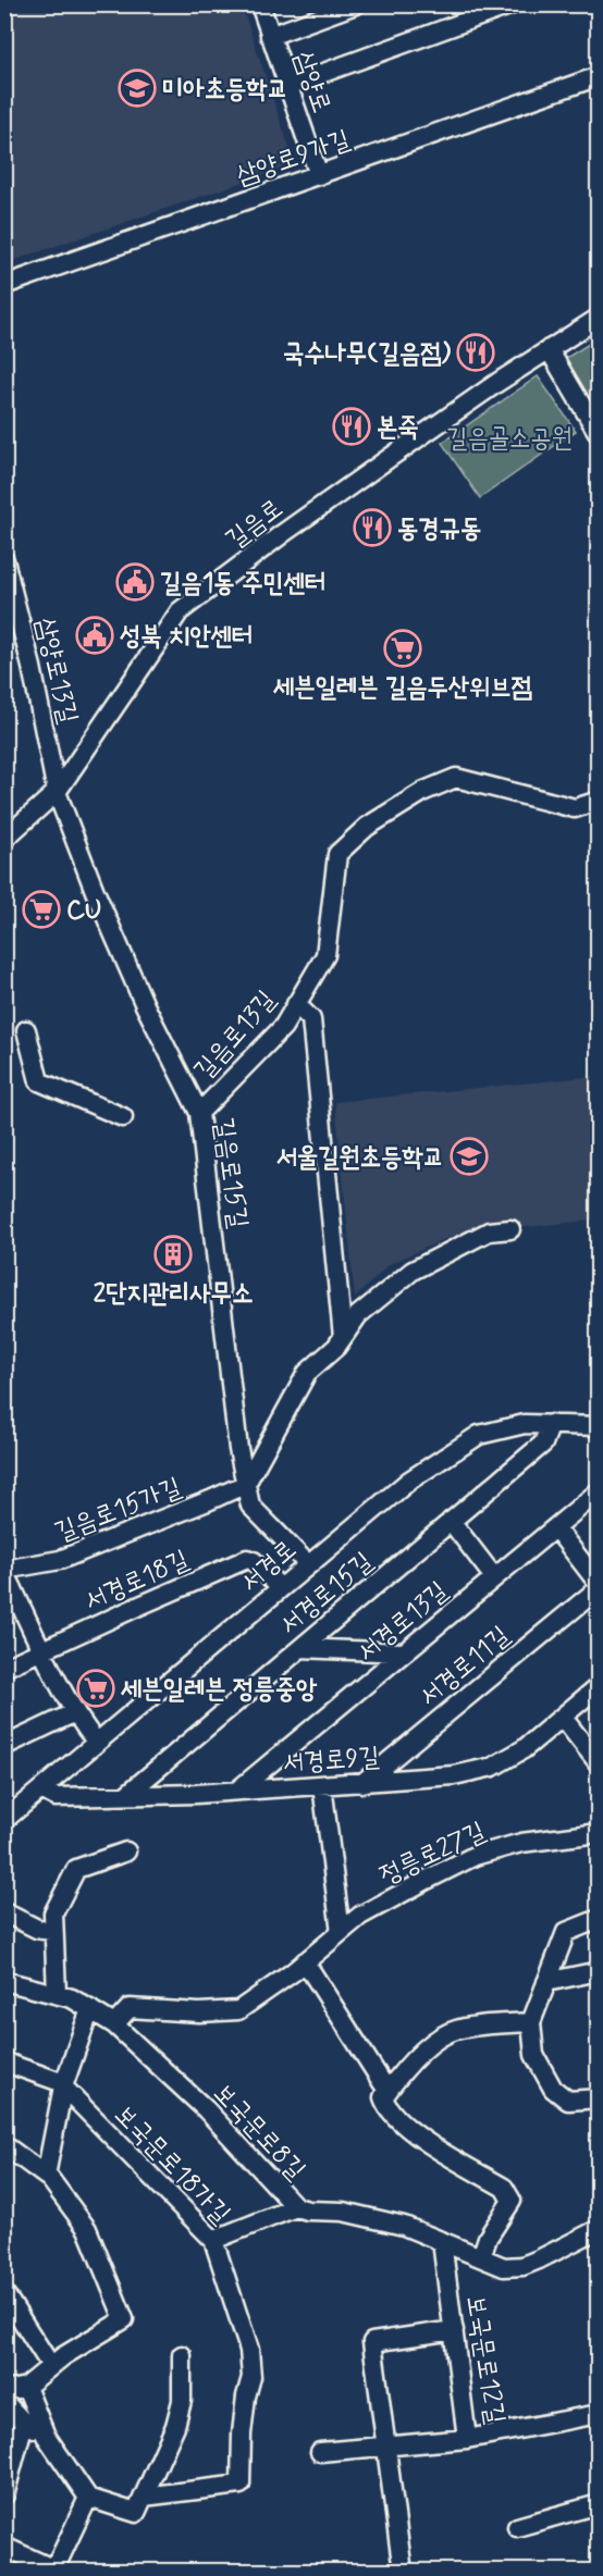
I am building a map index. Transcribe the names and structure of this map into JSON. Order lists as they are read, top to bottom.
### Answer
{
  "streets": {
    "street": [
      "삼양로",
      "삼양로9가길",
      "길음로",
      "삼양로13길",
      "길음로13길",
      "길음로15길",
      "길음로15가길",
      "서경로",
      "서경로18길",
      "서경로15길",
      "서경로13길",
      "서경로11길",
      "서경로9길",
      "정릉로27길",
      "보국문로8길",
      "보국문로18가길",
      "보국문로12길"
    ]
  },
  "crossings": [
    ["삼양로", "삼양로9가길"],
    ["길음로", "삼양로13길"],
    ["길음로", "길음로15길"],
    ["삼양로13길", "길음로15길"],
    ["길음로13길", "길음로15길"],
    ["길음로15길", "길음로15가길"],
    ["길음로15길", "서경로"],
    ["서경로", "서경로18길"],
    ["서경로", "서경로15길"],
    ["서경로", "서경로9길"],
    ["서경로15길", "서경로9길"],
    ["서경로13길", "서경로9길"],
    ["서경로11길", "서경로9길"],
    ["정릉로27길", "보국문로8길"],
    ["보국문로8길", "보국문로12길"]
  ],
  "parks": ["길음골소공원"],
  "places": {
    "school or university": ["미아초등학교", "서울길원초등학교"],
    "restaurant": ["국수나무(길음점)", "본죽", "동경규동"],
    "public building": ["길음1동 주민센터", "성북 치안센터"],
    "supermarket": ["세븐일레븐 길음두산위브점", "CU", "세븐일레븐 정릉중앙"],
    "building": ["2단지관리사무소"]
  }
}
